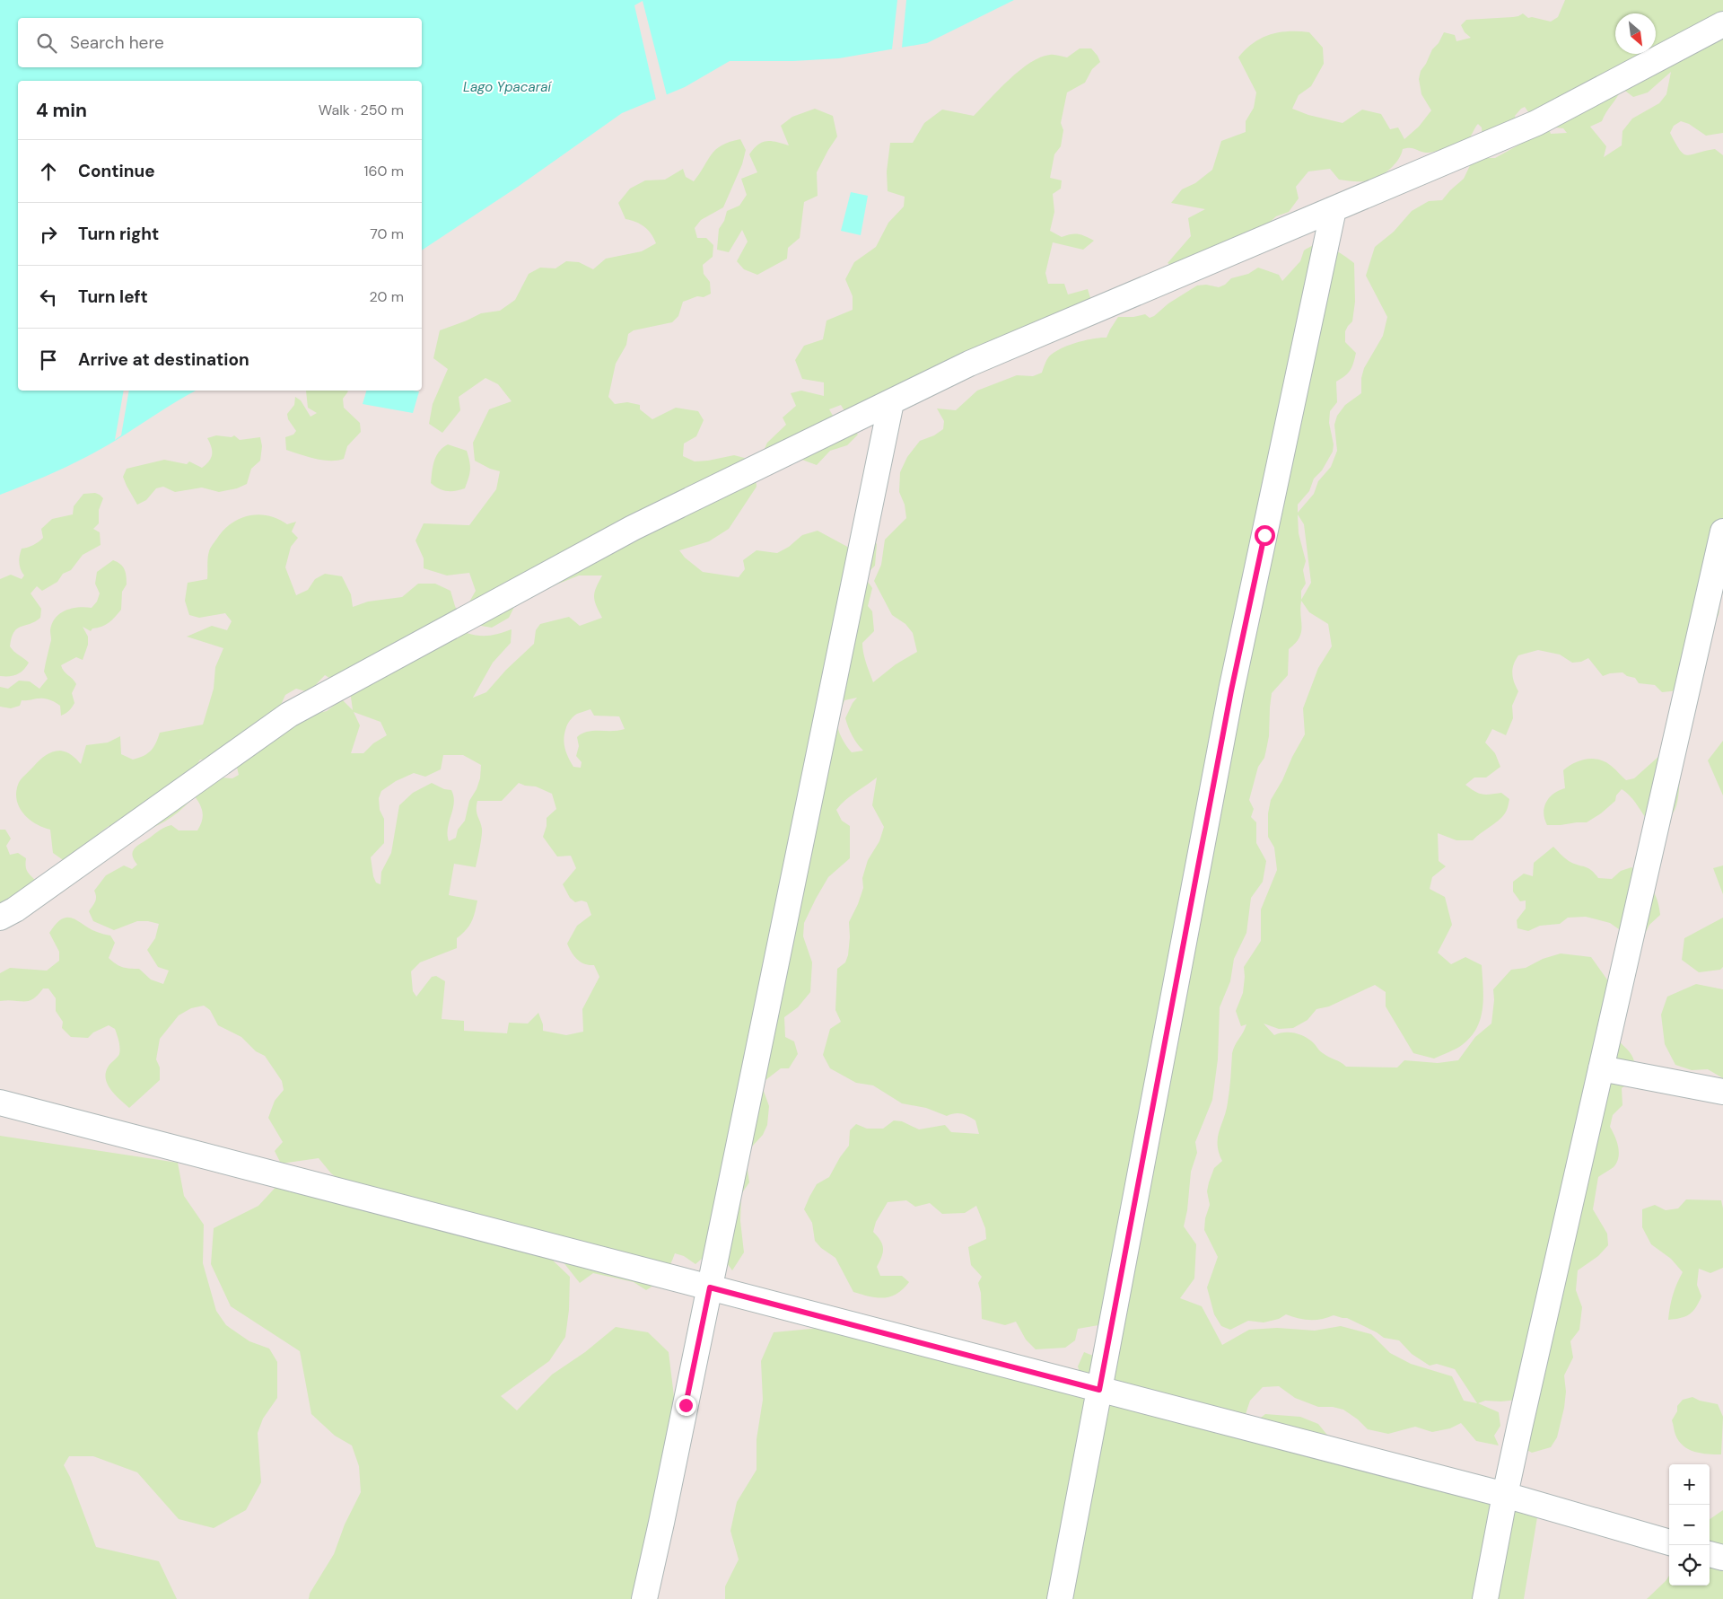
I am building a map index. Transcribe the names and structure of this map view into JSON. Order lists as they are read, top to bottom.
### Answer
{
  "water": ["Lago Ypacaraí"],
  "north": "bottom right",
  "page": {
    "search": "Search here",
    "heading": ["4 min", "Walk · 250 m"],
    "list": [
      ["Continue", "160 m"],
      ["Turn right", "70 m"],
      ["Turn left", "20 m"],
      "Arrive at destination"
    ],
    "map_buttons": ["+", "−"]
  }
}
